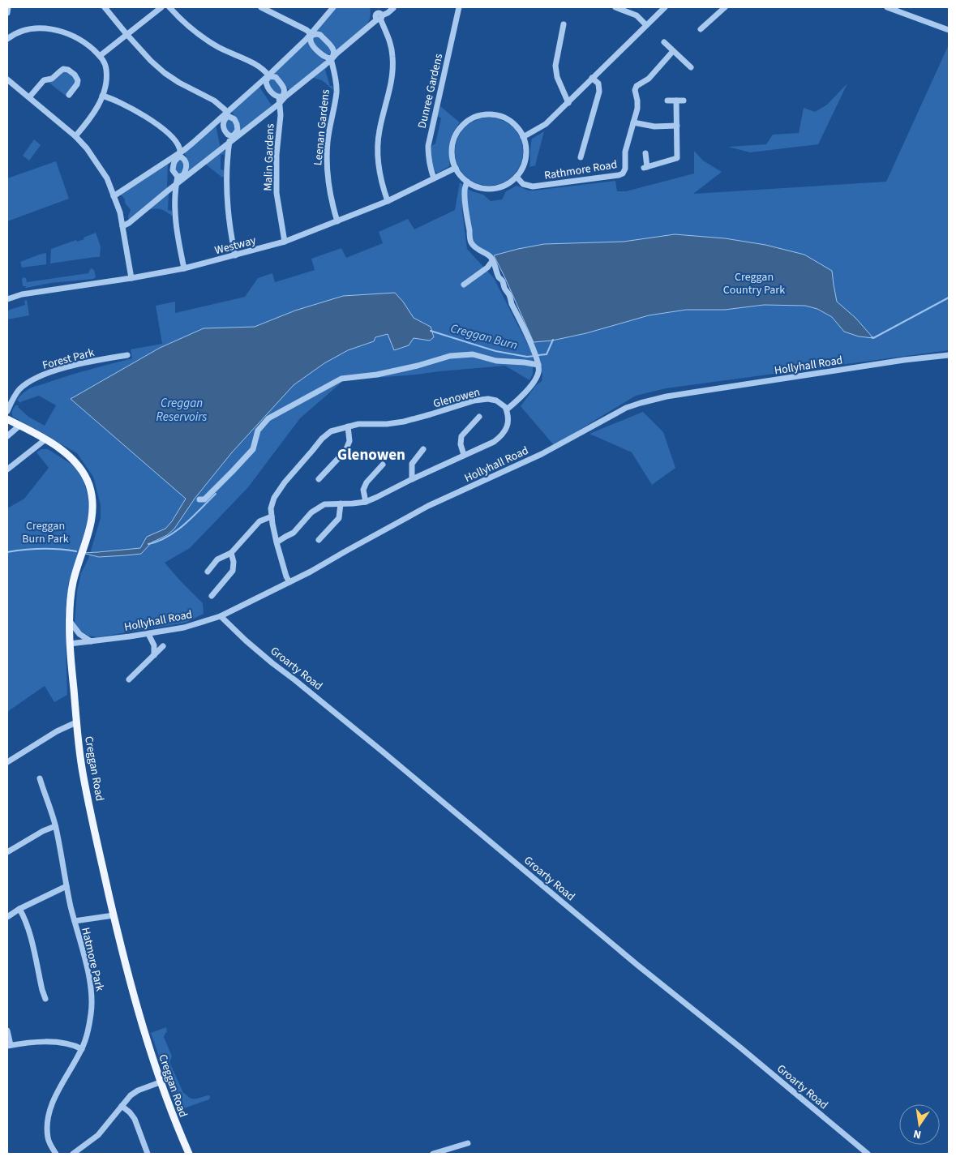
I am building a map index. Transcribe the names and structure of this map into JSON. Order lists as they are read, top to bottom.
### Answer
{
  "streets": {
    "main road": ["Creggan Road"],
    "street": [
      "Dunree Gardens",
      "Leenan Gardens",
      "Malin Gardens",
      "Rathmore Road",
      "Westway",
      "Forest Park",
      "Hollyhall Road",
      "Glenowen",
      "Groarty Road",
      "Hatmore Park"
    ]
  },
  "crossings": [
    ["Dunree Gardens", "Westway"],
    ["Leenan Gardens", "Westway"],
    ["Malin Gardens", "Westway"],
    ["Rathmore Road", "Westway"],
    ["Hollyhall Road", "Glenowen"],
    ["Hollyhall Road", "Groarty Road"],
    ["Hollyhall Road", "Creggan Road"],
    ["Creggan Road", "Hatmore Park"]
  ],
  "districts": ["Glenowen"],
  "water": ["Creggan Burn", "Creggan Reservoirs"],
  "parks": ["Creggan Country Park", "Creggan Burn Park"],
  "north": "bottom"
}
